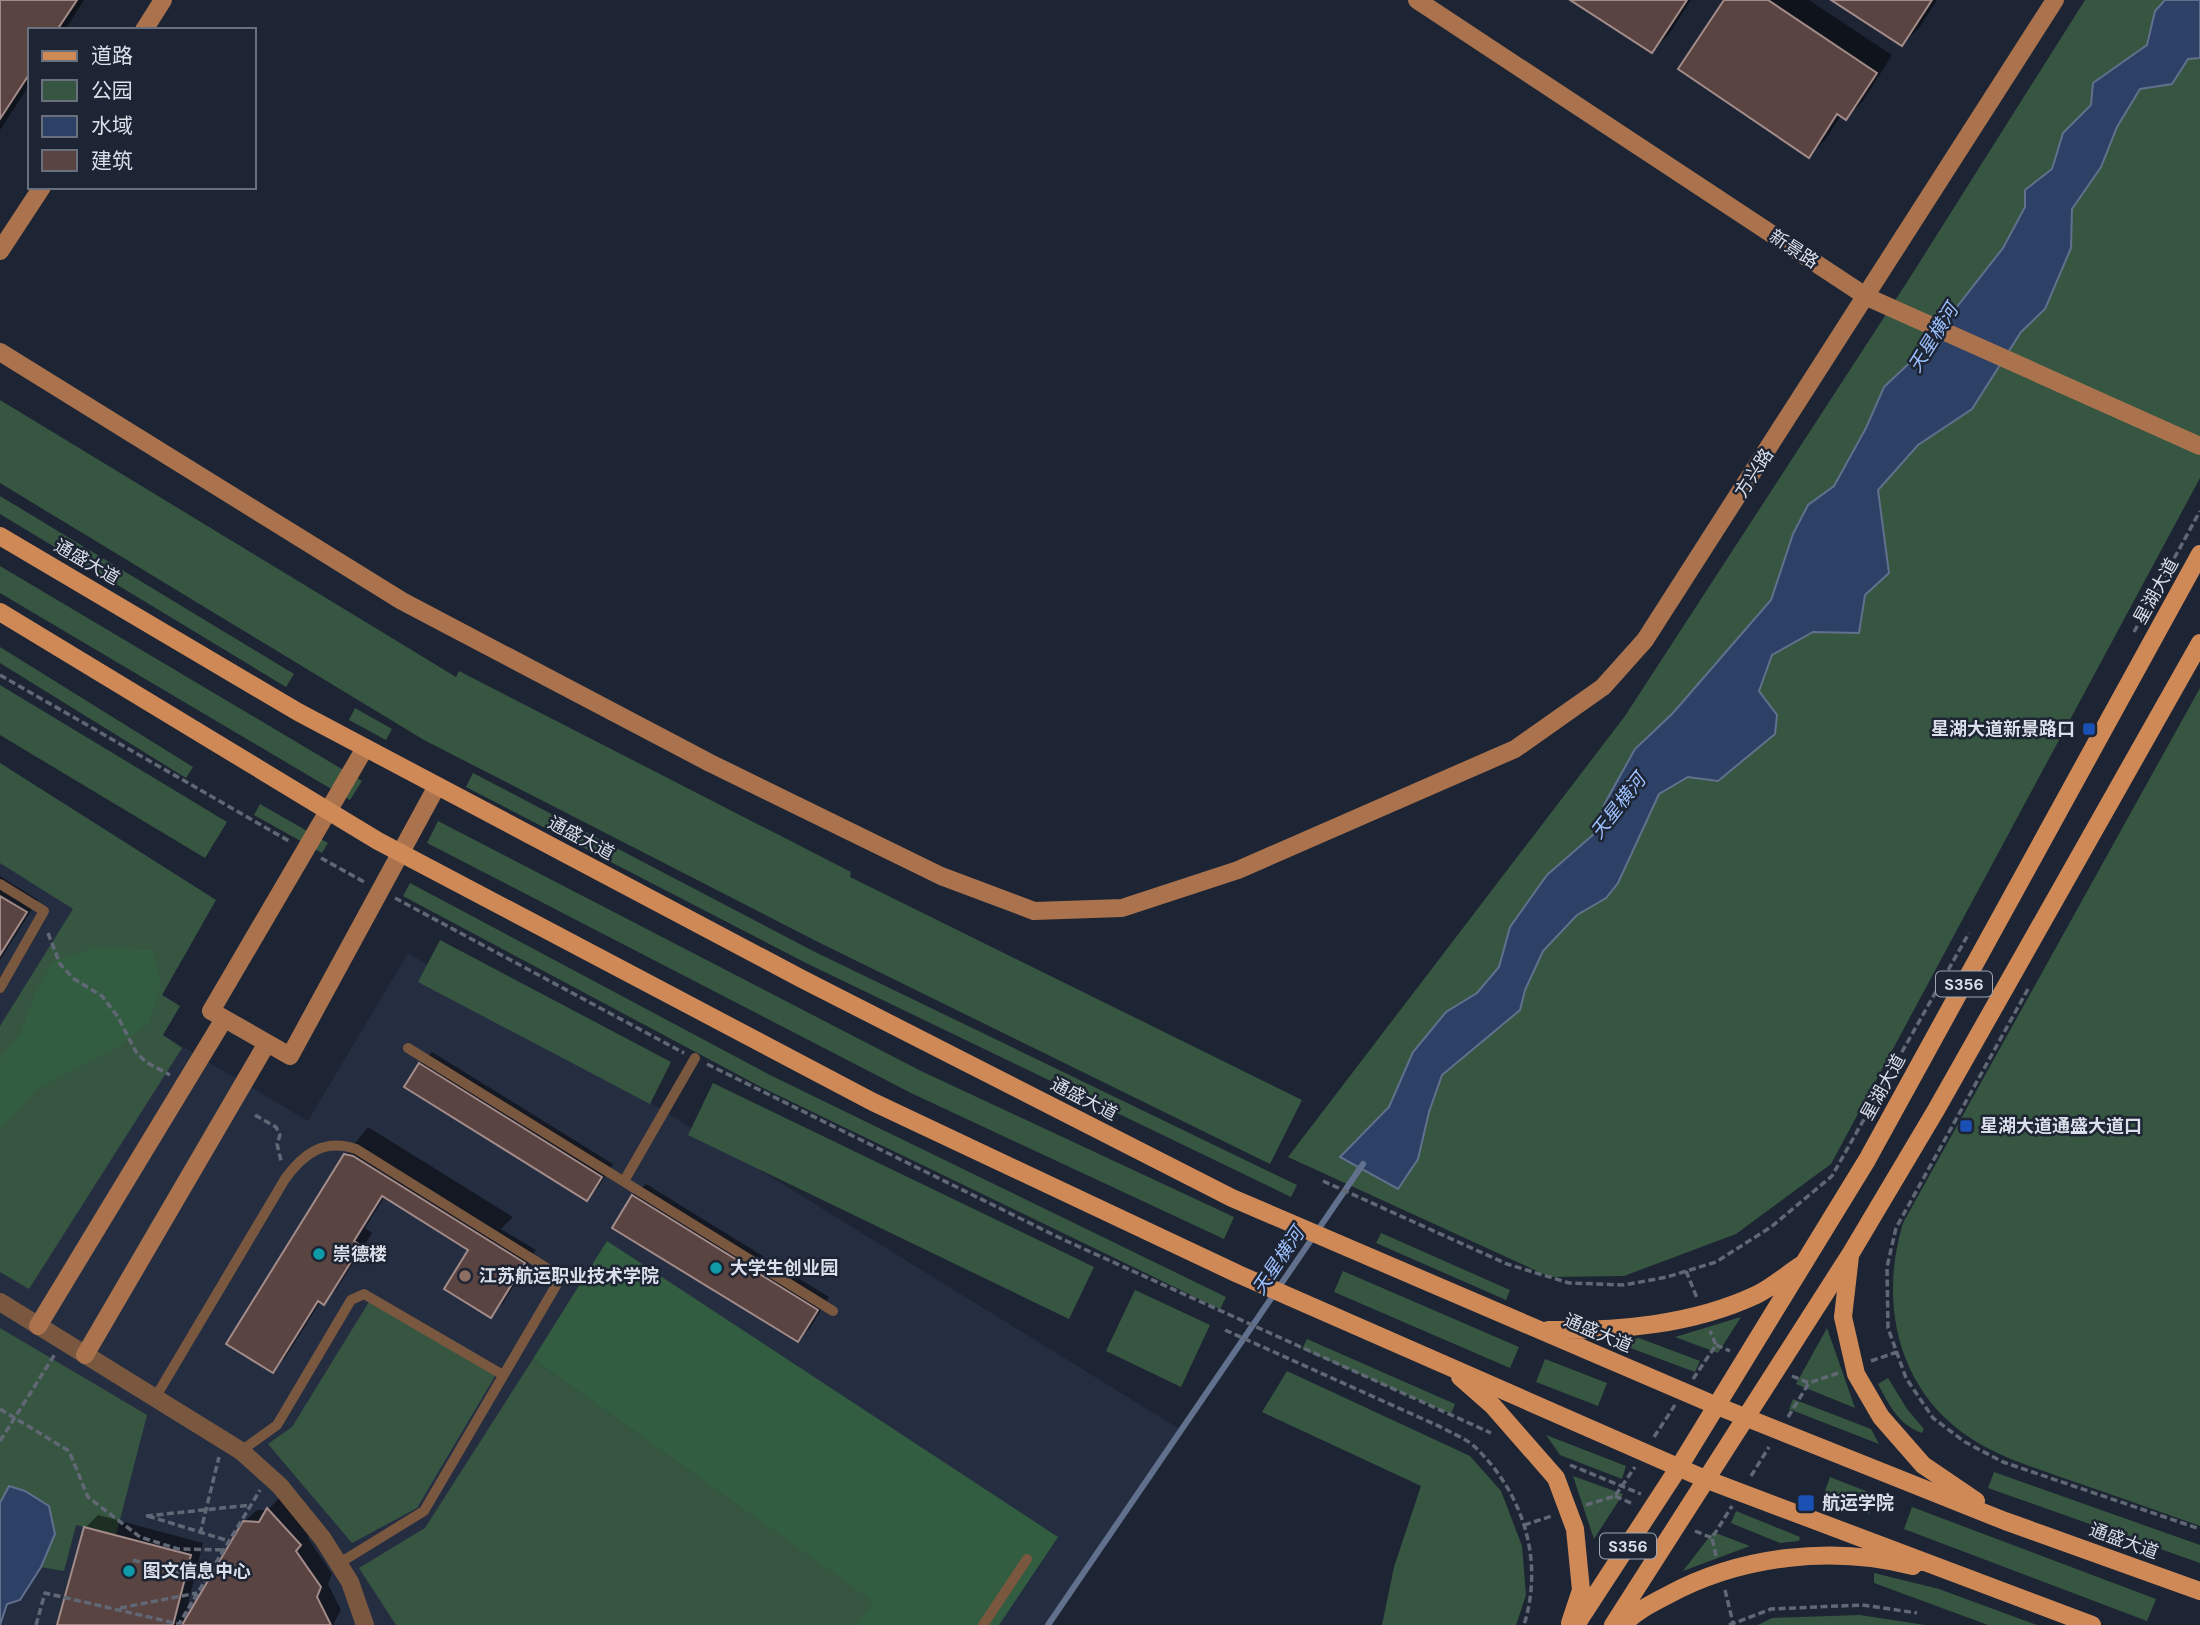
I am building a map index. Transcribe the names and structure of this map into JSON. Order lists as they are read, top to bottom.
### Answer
{
  "streets": {
    "main road": ["通盛大道", "星湖大道", "S356"],
    "street": ["新景路", "方兴路"]
  },
  "crossings": [
    ["新景路", "方兴路"],
    ["通盛大道", "星湖大道"],
    ["通盛大道", "S356"]
  ],
  "water": ["天星横河"],
  "places": {
    "transit": ["星湖大道新景路口", "星湖大道通盛大道口", "航运学院"],
    "other": [
      "崇德楼",
      "大学生创业园",
      "江苏航运职业技术学院",
      "图文信息中心"
    ]
  },
  "legend": [
    "道路",
    "公园",
    "水域",
    "建筑"
  ]
}
